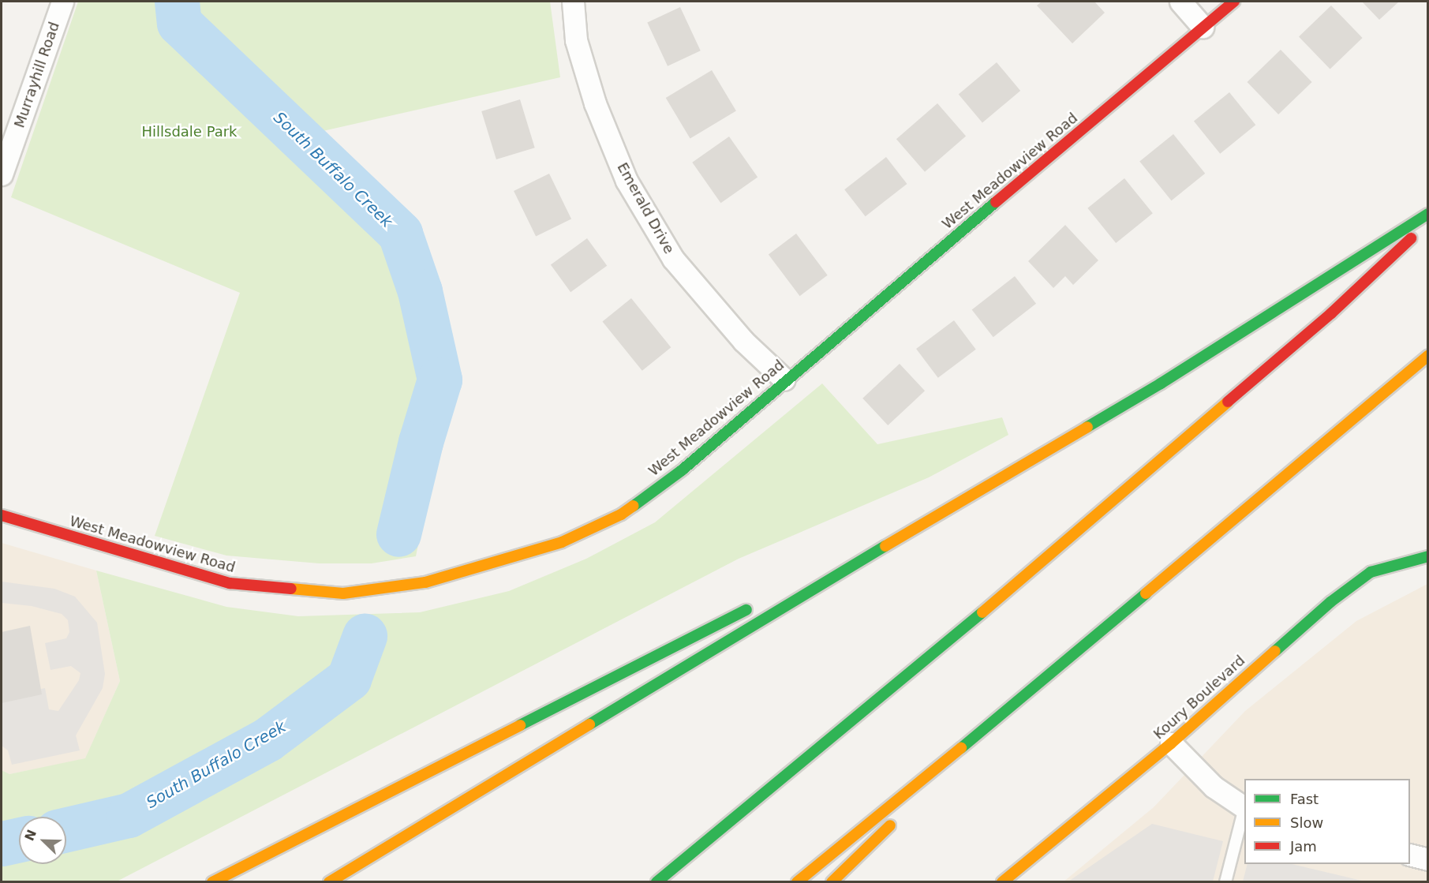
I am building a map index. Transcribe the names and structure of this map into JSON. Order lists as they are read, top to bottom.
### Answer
{
  "streets": {
    "main road": ["West Meadowview Road", "Koury Boulevard"],
    "street": ["Murrayhill Road", "Emerald Drive"]
  },
  "crossings": [
    ["West Meadowview Road", "Emerald Drive"]
  ],
  "water": ["South Buffalo Creek"],
  "parks": ["Hillsdale Park"],
  "legend": ["Fast", "Slow", "Jam"],
  "north": "top left"
}
